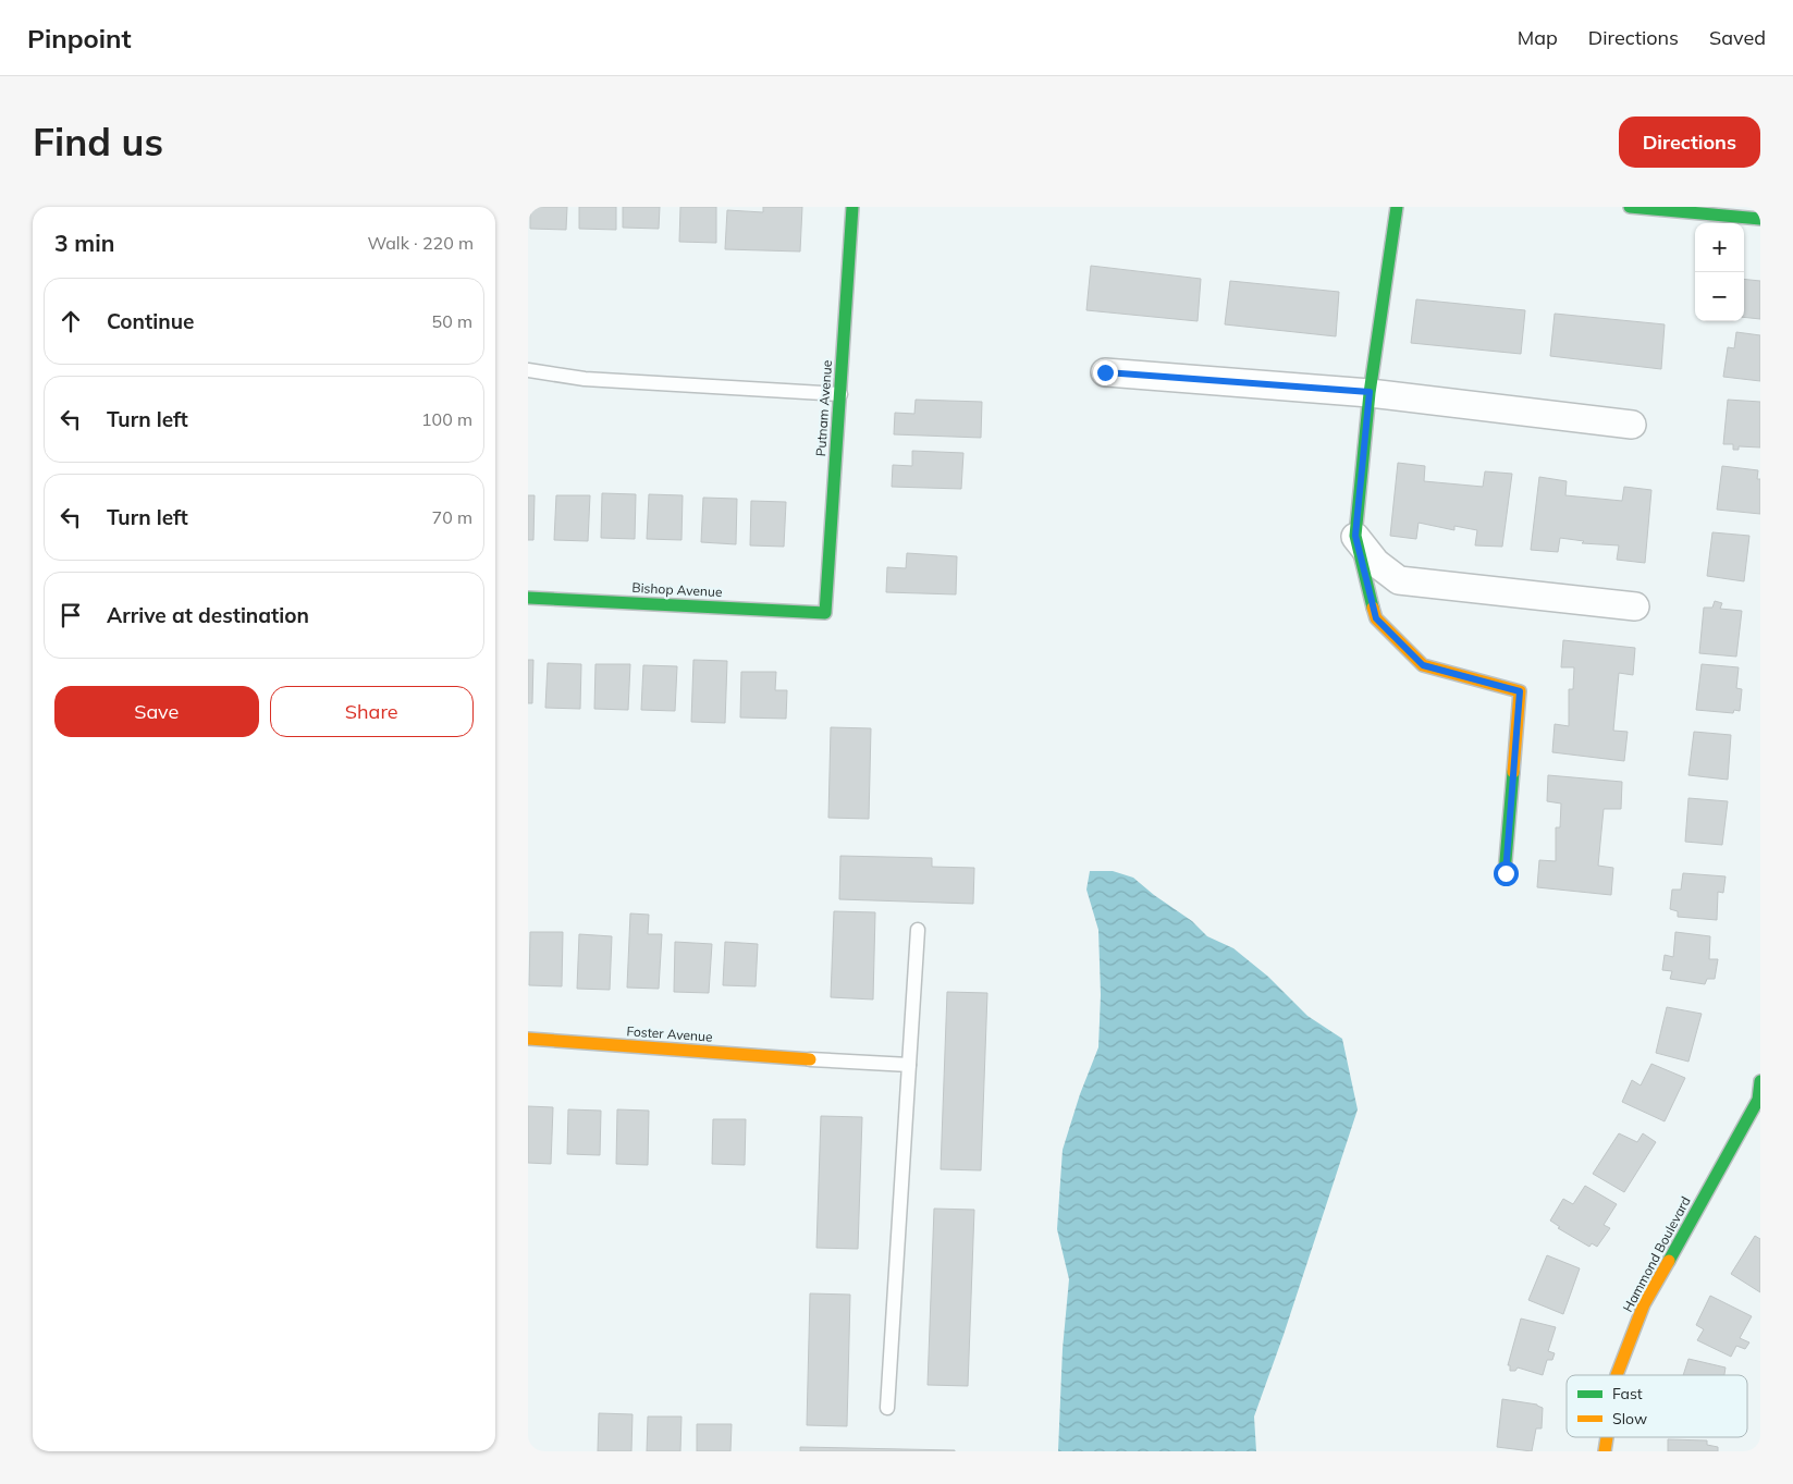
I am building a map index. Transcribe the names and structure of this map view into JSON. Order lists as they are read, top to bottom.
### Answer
{
  "streets": {
    "street": [
      "Putnam Avenue",
      "Bishop Avenue",
      "Foster Avenue",
      "Hammond Boulevard"
    ]
  },
  "crossings": [
    ["Putnam Avenue", "Bishop Avenue"]
  ],
  "legend": ["Fast", "Slow"],
  "page": {
    "header": "Pinpoint",
    "nav": ["Map", "Directions", "Saved"],
    "buttons": [
      "Directions",
      ["Save", "Share"]
    ],
    "title": "Find us",
    "heading": ["3 min", "Walk · 220 m"],
    "map_buttons": ["+", "−"],
    "list": [
      ["Continue", "50 m"],
      ["Turn left", "100 m"],
      ["Turn left", "70 m"],
      "Arrive at destination"
    ]
  }
}
